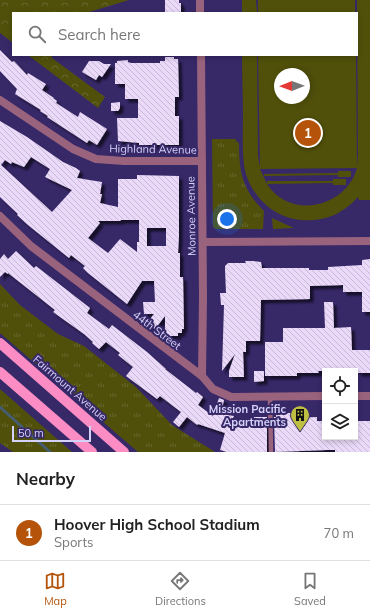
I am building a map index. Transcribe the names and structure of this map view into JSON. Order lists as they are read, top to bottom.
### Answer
{
  "streets": {
    "main road": ["Fairmount Avenue"],
    "street": ["Highland Avenue", "Monroe Avenue", "44th Street"]
  },
  "crossings": [
    ["Highland Avenue", "Monroe Avenue"],
    ["Monroe Avenue", "44th Street"]
  ],
  "places": {
    "building": ["Mission Pacific Apartments"]
  },
  "scale_bar": "50 m",
  "north": "left",
  "page": {
    "search": "Search here",
    "pins": "1",
    "scale": "50 m",
    "heading": "Nearby",
    "list": [
      {
        "mark": "1",
        "name": "Hoover High School Stadium",
        "note": "Sports",
        "value": "70 m"
      }
    ],
    "nav": ["Map", "Directions", "Saved"]
  }
}
